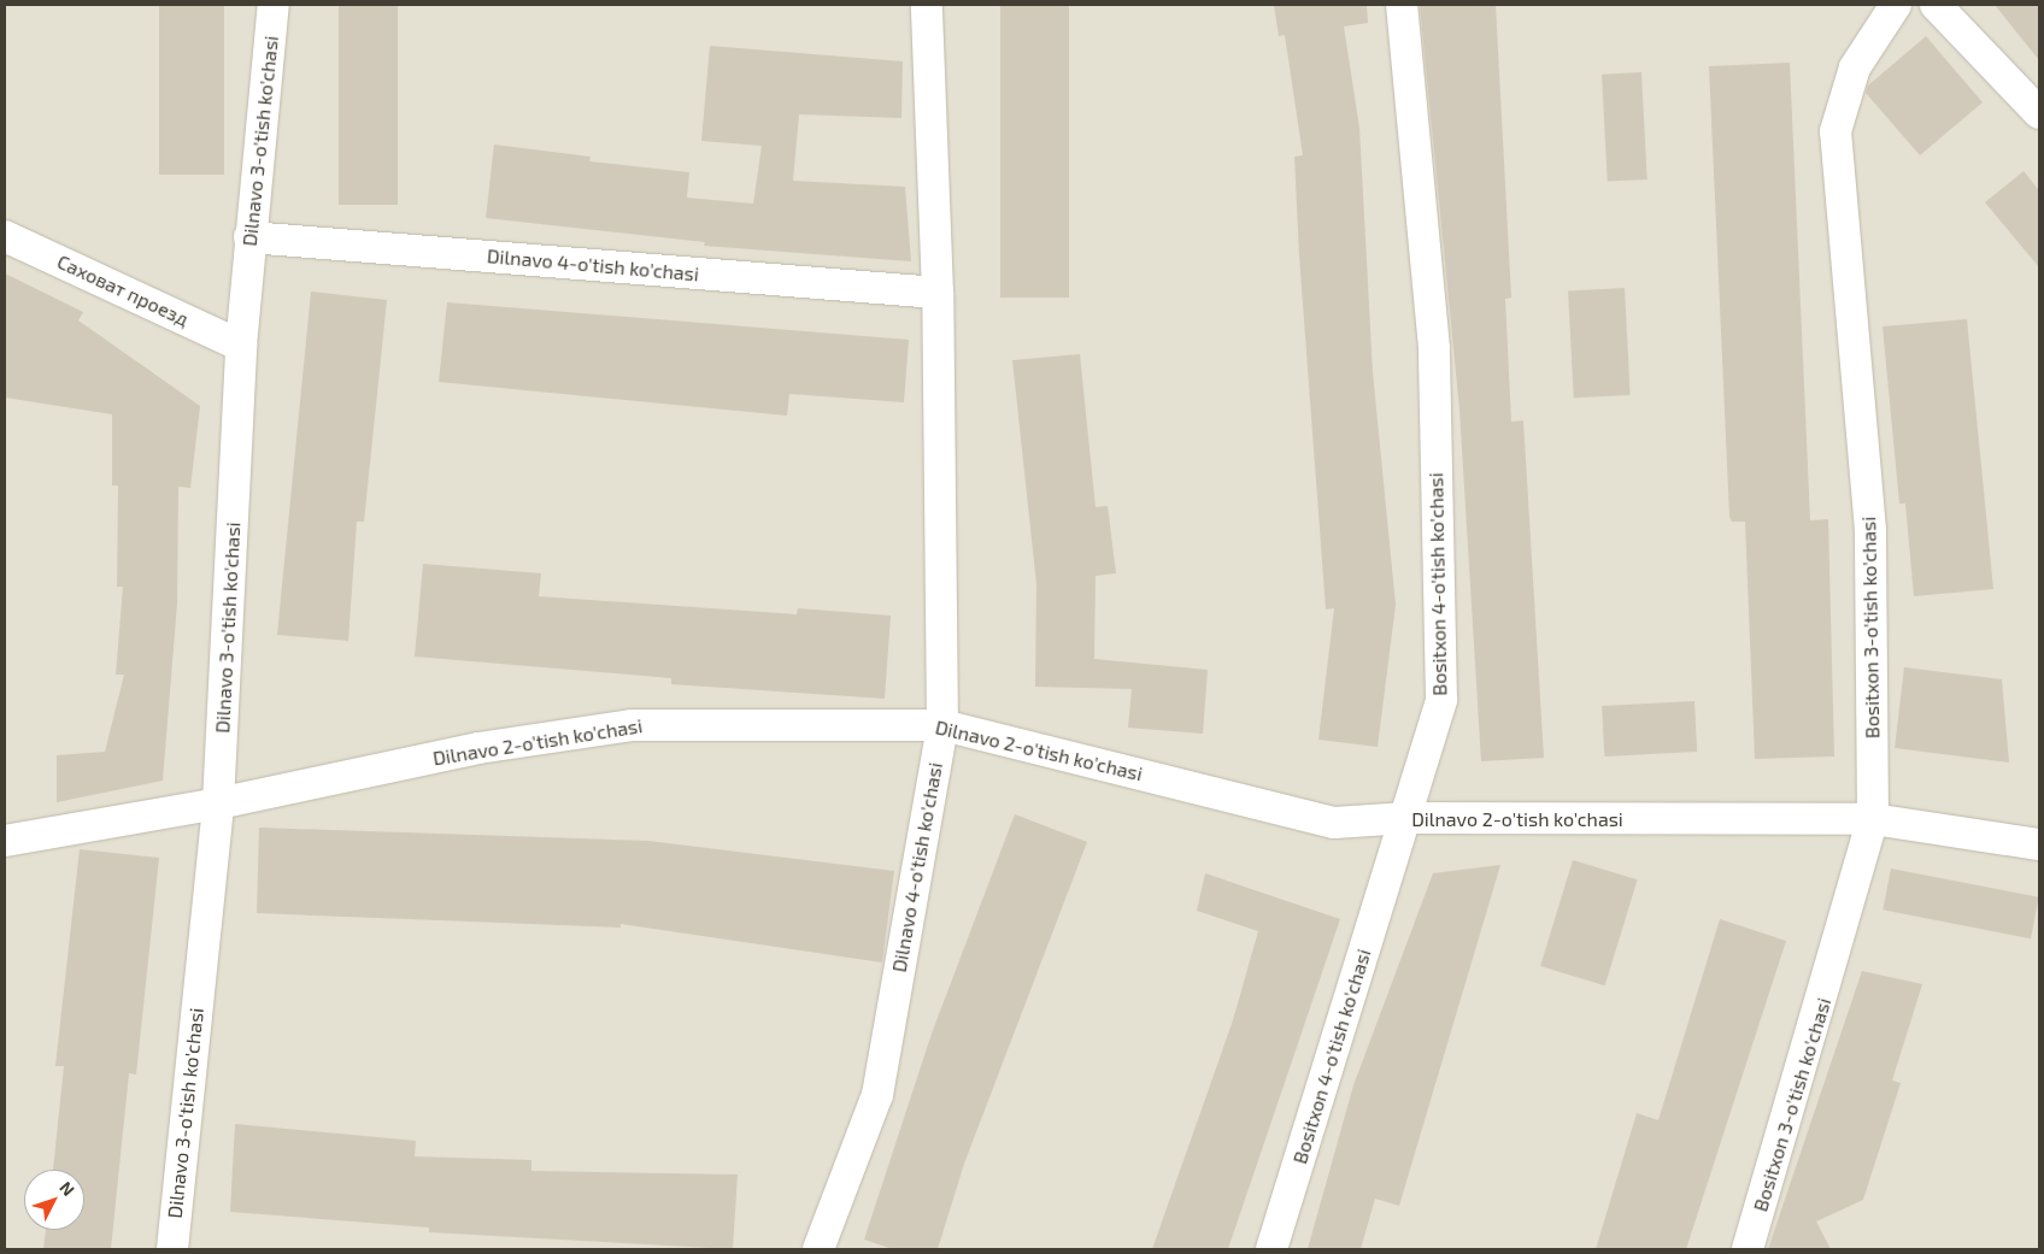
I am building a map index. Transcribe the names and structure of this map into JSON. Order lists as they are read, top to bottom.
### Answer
{
  "streets": {
    "street": [
      "Dilnavo 3-o'tish ko'chasi",
      "Dilnavo 4-o'tish ko'chasi",
      "Саховат проезд",
      "Bositxon 4-o'tish ko'chasi",
      "Bositxon 3-o'tish ko'chasi",
      "Dilnavo 2-o'tish ko'chasi"
    ]
  },
  "crossings": [
    ["Dilnavo 3-o'tish ko'chasi", "Dilnavo 4-o'tish ko'chasi"],
    ["Dilnavo 3-o'tish ko'chasi", "Саховат проезд"],
    ["Dilnavo 3-o'tish ko'chasi", "Dilnavo 2-o'tish ko'chasi"],
    ["Dilnavo 4-o'tish ko'chasi", "Dilnavo 2-o'tish ko'chasi"],
    ["Bositxon 4-o'tish ko'chasi", "Dilnavo 2-o'tish ko'chasi"],
    ["Bositxon 3-o'tish ko'chasi", "Dilnavo 2-o'tish ko'chasi"]
  ],
  "north": "top right"
}
